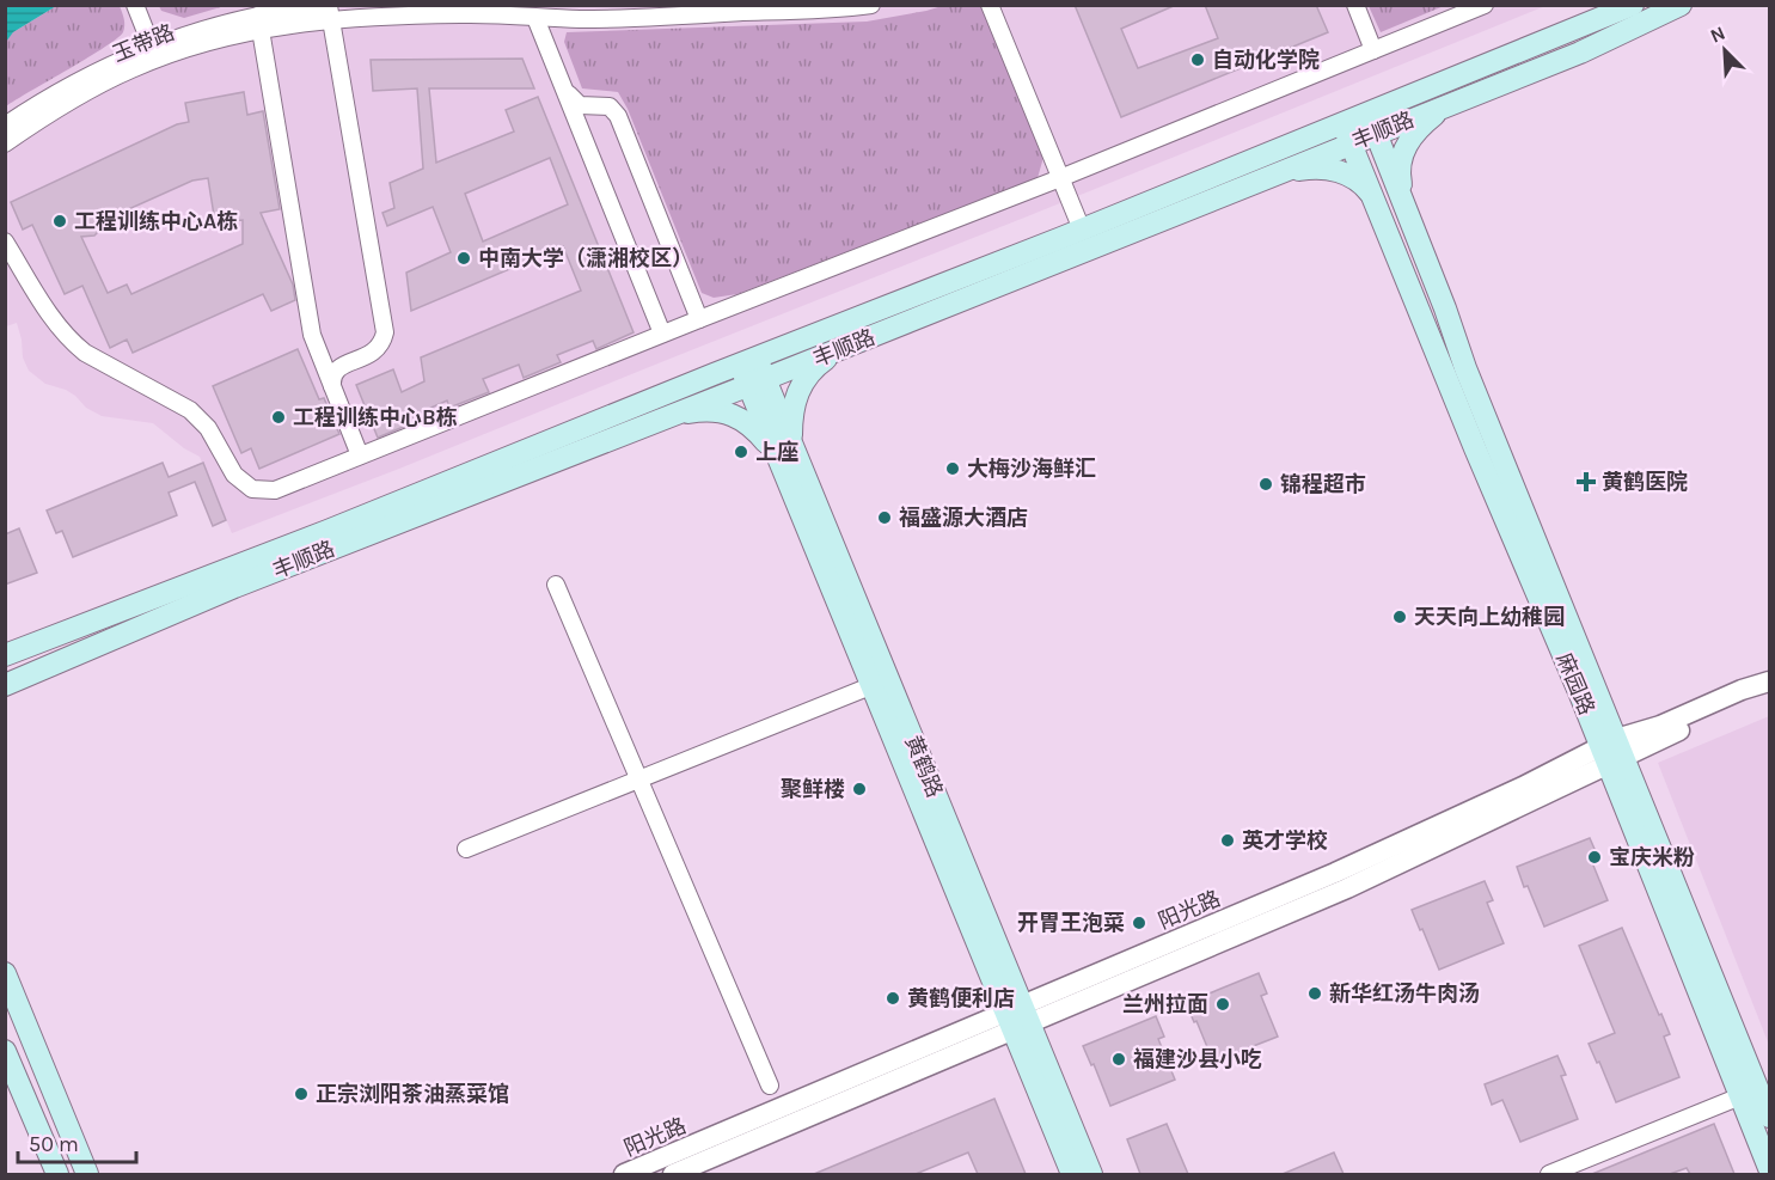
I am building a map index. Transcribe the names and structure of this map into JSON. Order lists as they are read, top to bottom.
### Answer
{
  "streets": {
    "main road": ["丰顺路", "麻园路", "黄鹤路"],
    "street": ["玉带路", "阳光路"]
  },
  "crossings": [
    ["丰顺路", "麻园路"],
    ["丰顺路", "黄鹤路"],
    ["麻园路", "阳光路"],
    ["黄鹤路", "阳光路"]
  ],
  "places": {
    "other": [
      "自动化学院",
      "工程训练中心A栋",
      "中南大学（潇湘校区）",
      "工程训练中心B栋",
      "上座",
      "大梅沙海鲜汇",
      "锦程超市",
      "福盛源大酒店",
      "天天向上幼稚园",
      "聚鲜楼",
      "英才学校",
      "宝庆米粉",
      "开胃王泡菜",
      "新华红汤牛肉汤",
      "黄鹤便利店",
      "兰州拉面",
      "福建沙县小吃",
      "正宗浏阳茶油蒸菜馆"
    ],
    "health": ["黄鹤医院"]
  },
  "scale_bar": "50 m",
  "north": "top left"
}
